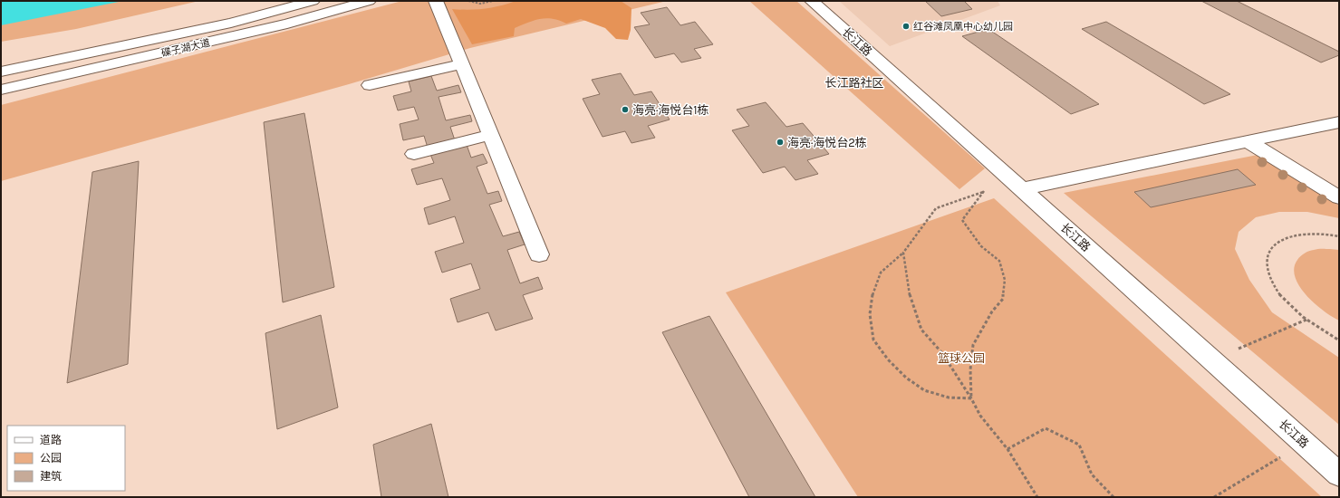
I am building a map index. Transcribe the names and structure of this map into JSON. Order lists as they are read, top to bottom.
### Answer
{
  "streets": {
    "street": ["长江路", "碟子湖大道"]
  },
  "districts": ["长江路社区"],
  "parks": ["篮球公园"],
  "places": ["红谷滩凤凰中心幼儿园", "海亮·海悦台1栋", "海亮·海悦台2栋"],
  "legend": ["道路", "公园", "建筑"]
}
